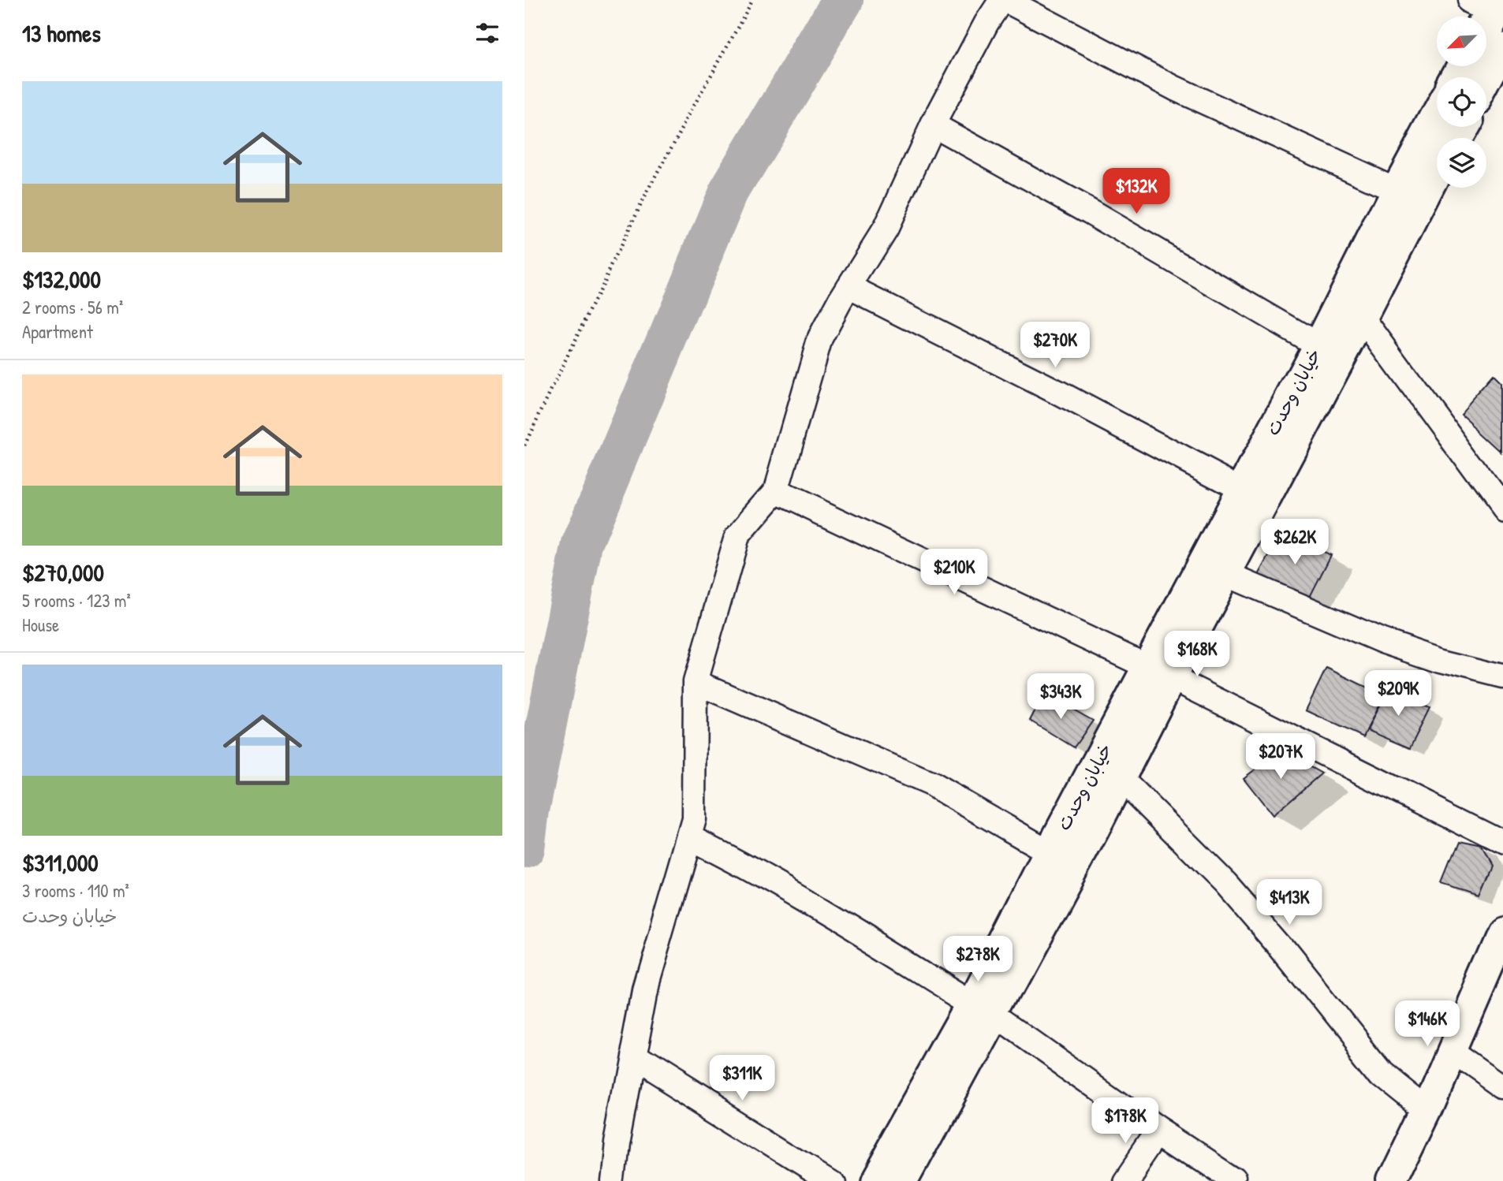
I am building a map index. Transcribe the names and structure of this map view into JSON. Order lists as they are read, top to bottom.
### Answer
{
  "streets": {
    "street": ["خیابان وحدت"]
  },
  "north": "bottom left",
  "page": {
    "heading": "13 homes",
    "list": [
      {
        "name": "$132,000",
        "note": "2 rooms · 56 m² · Apartment"
      },
      {
        "name": "$270,000",
        "note": "5 rooms · 123 m² · House"
      },
      {
        "name": "$311,000",
        "note": "3 rooms · 110 m² · خیابان وحدت"
      }
    ],
    "price": [
      "$132K",
      "$270K",
      "$262K",
      "$210K",
      "$168K",
      "$209K",
      "$343K",
      "$207K",
      "$413K",
      "$278K",
      "$146K",
      "$311K",
      "$178K"
    ]
  }
}
